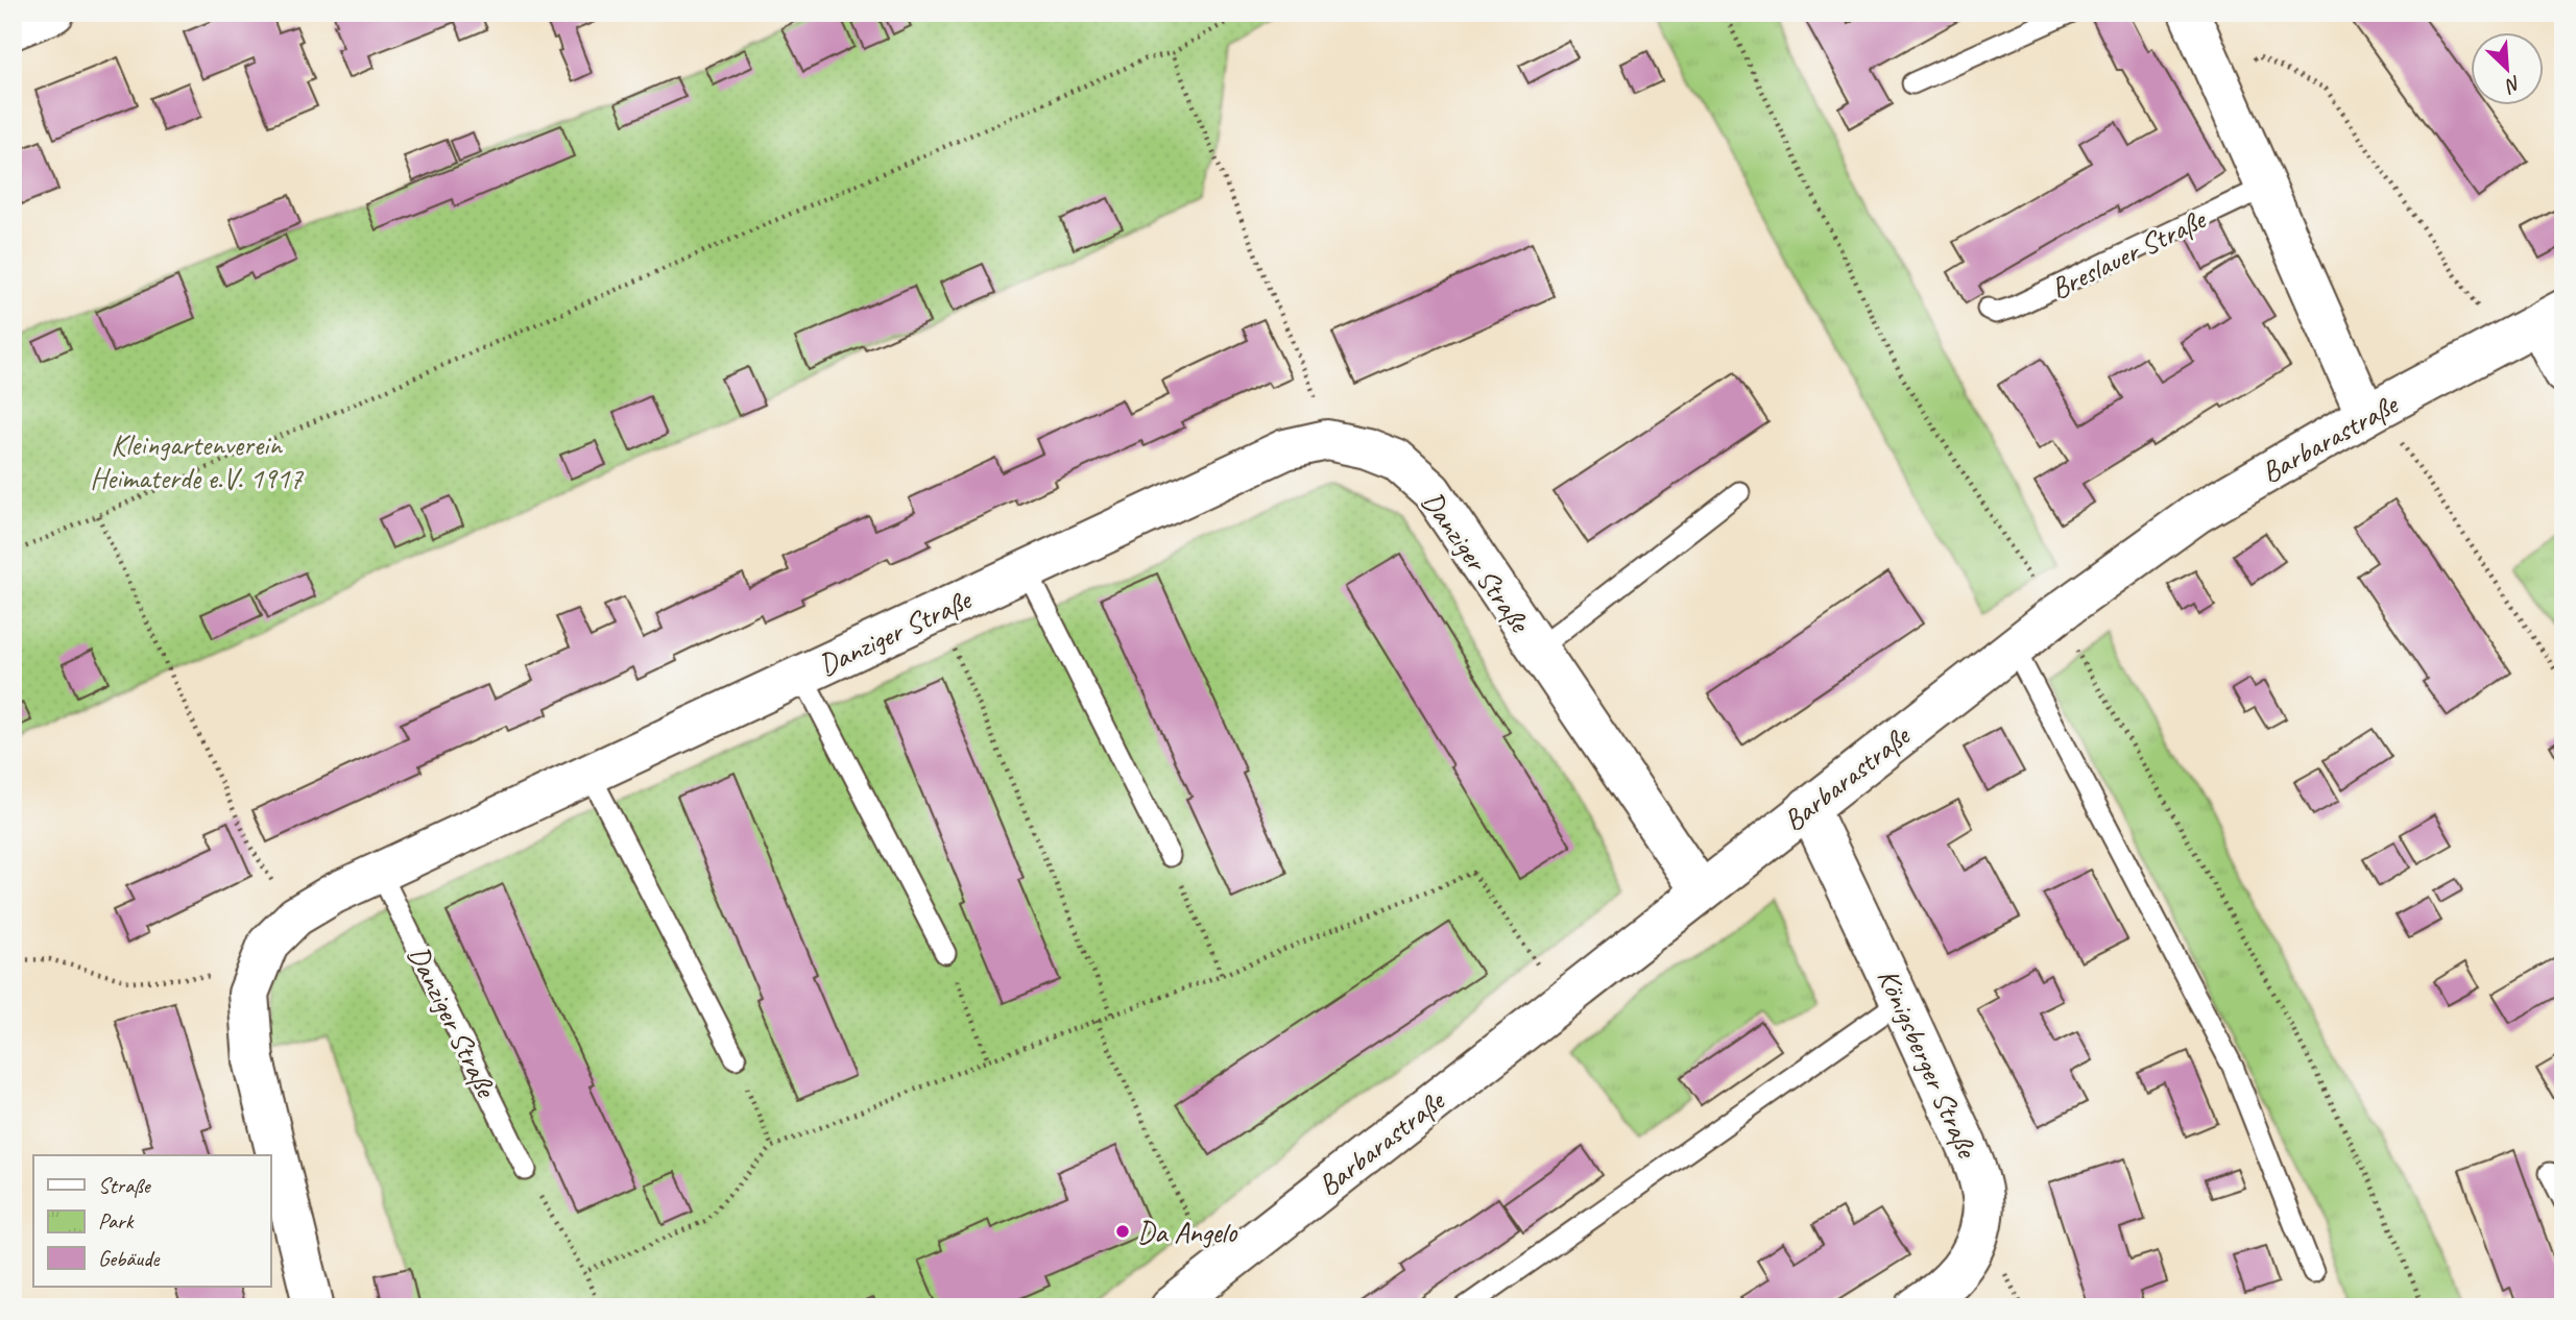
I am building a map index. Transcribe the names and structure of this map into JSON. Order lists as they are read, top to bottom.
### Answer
{
  "streets": {
    "street": ["Barbarastraße", "Danziger Straße", "Königsberger Straße"],
    "lane": ["Breslauer Straße"]
  },
  "crossings": [
    ["Barbarastraße", "Danziger Straße"],
    ["Barbarastraße", "Königsberger Straße"]
  ],
  "parks": ["Kleingartenverein Heimaterde e.V. 1917"],
  "places": ["Da Angelo"],
  "legend": ["Straße", "Park", "Gebäude"],
  "north": "bottom right"
}
